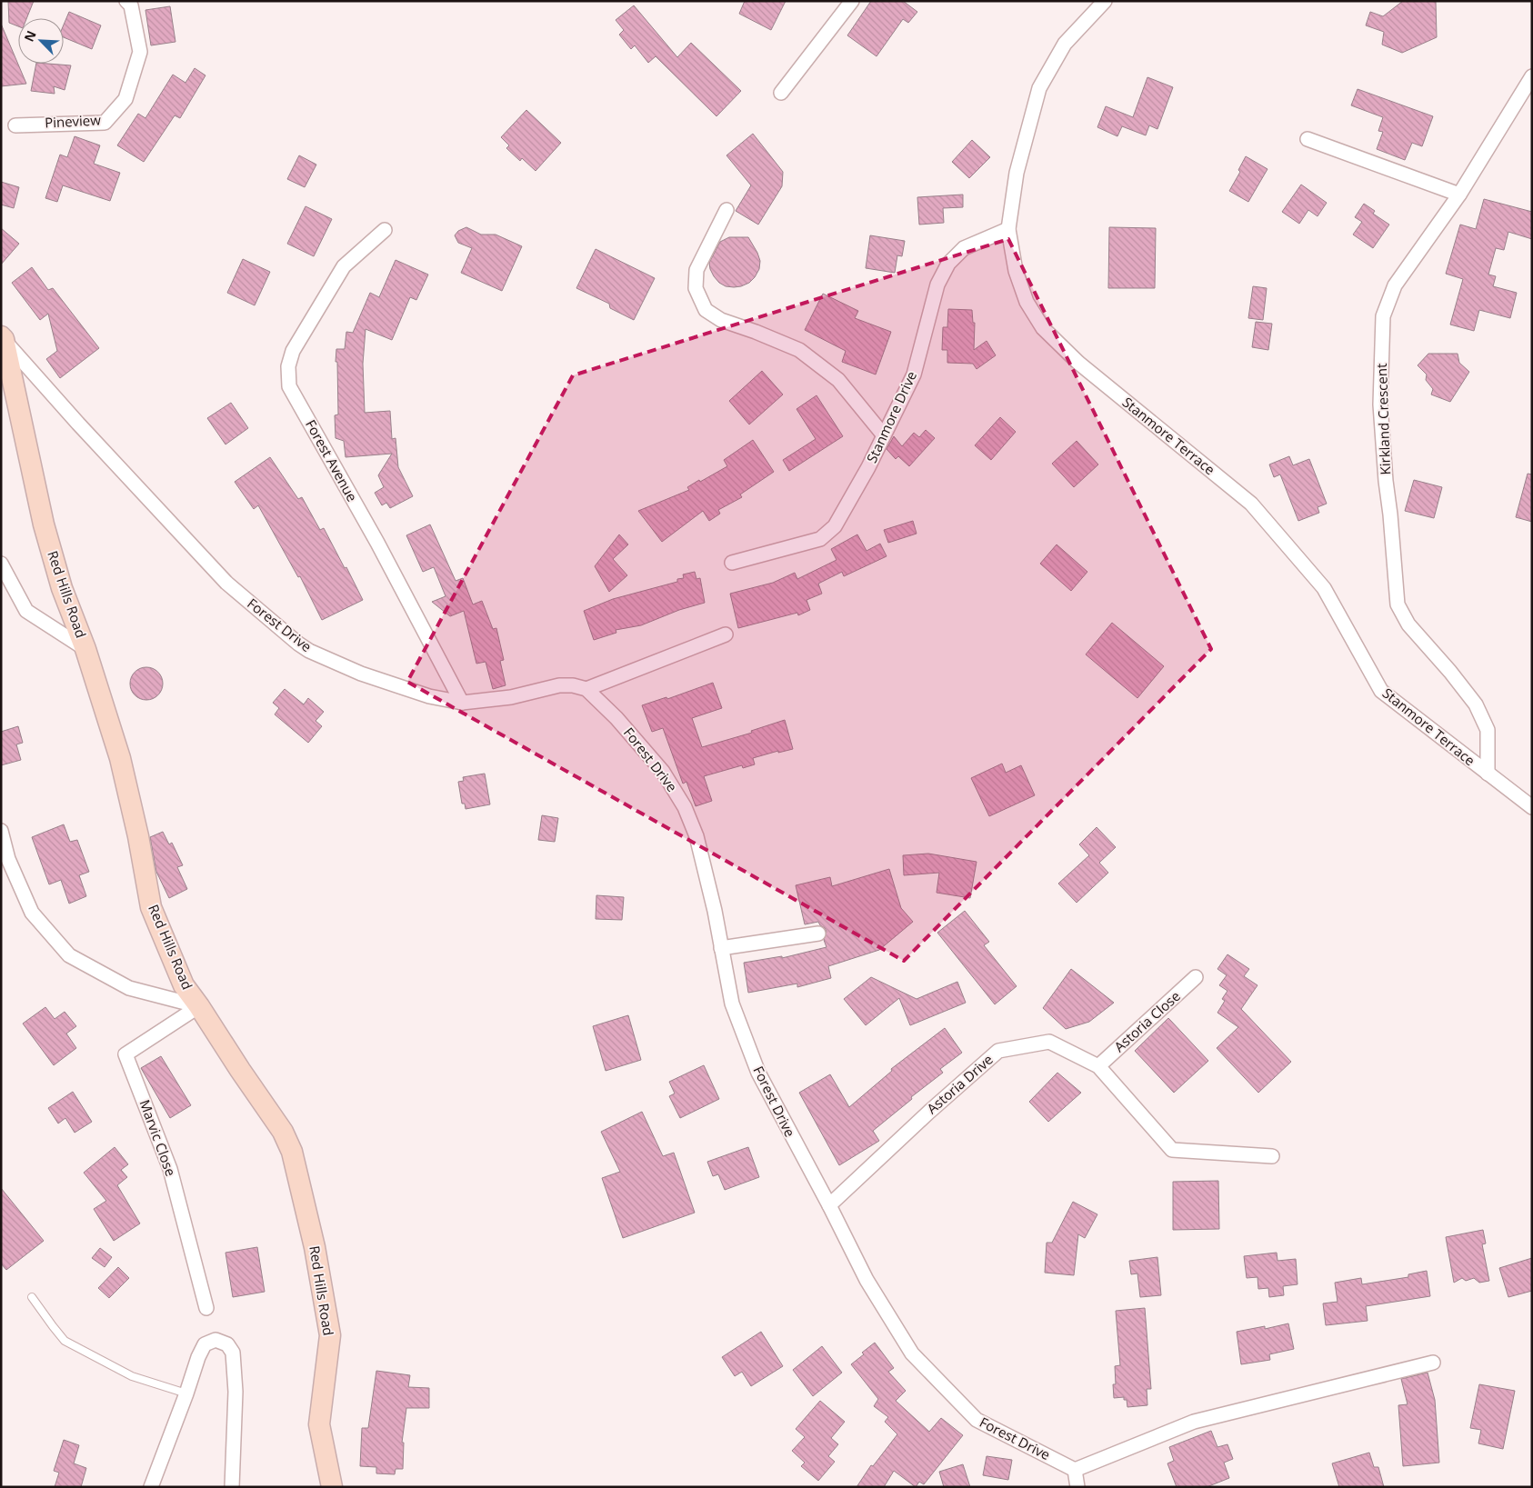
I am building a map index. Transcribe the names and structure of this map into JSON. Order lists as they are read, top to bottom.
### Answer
{
  "streets": {
    "main road": ["Red Hills Road"],
    "street": [
      "Pineview",
      "Stanmore Drive",
      "Kirkland Crescent",
      "Stanmore Terrace",
      "Forest Avenue",
      "Forest Drive",
      "Astoria Close",
      "Astoria Drive",
      "Marvic Close"
    ]
  },
  "crossings": [
    ["Stanmore Drive", "Stanmore Terrace"],
    ["Kirkland Crescent", "Stanmore Terrace"],
    ["Forest Avenue", "Forest Drive"],
    ["Red Hills Road", "Forest Drive"],
    ["Red Hills Road", "Marvic Close"],
    ["Forest Drive", "Astoria Drive"],
    ["Astoria Close", "Astoria Drive"]
  ],
  "north": "top left"
}
